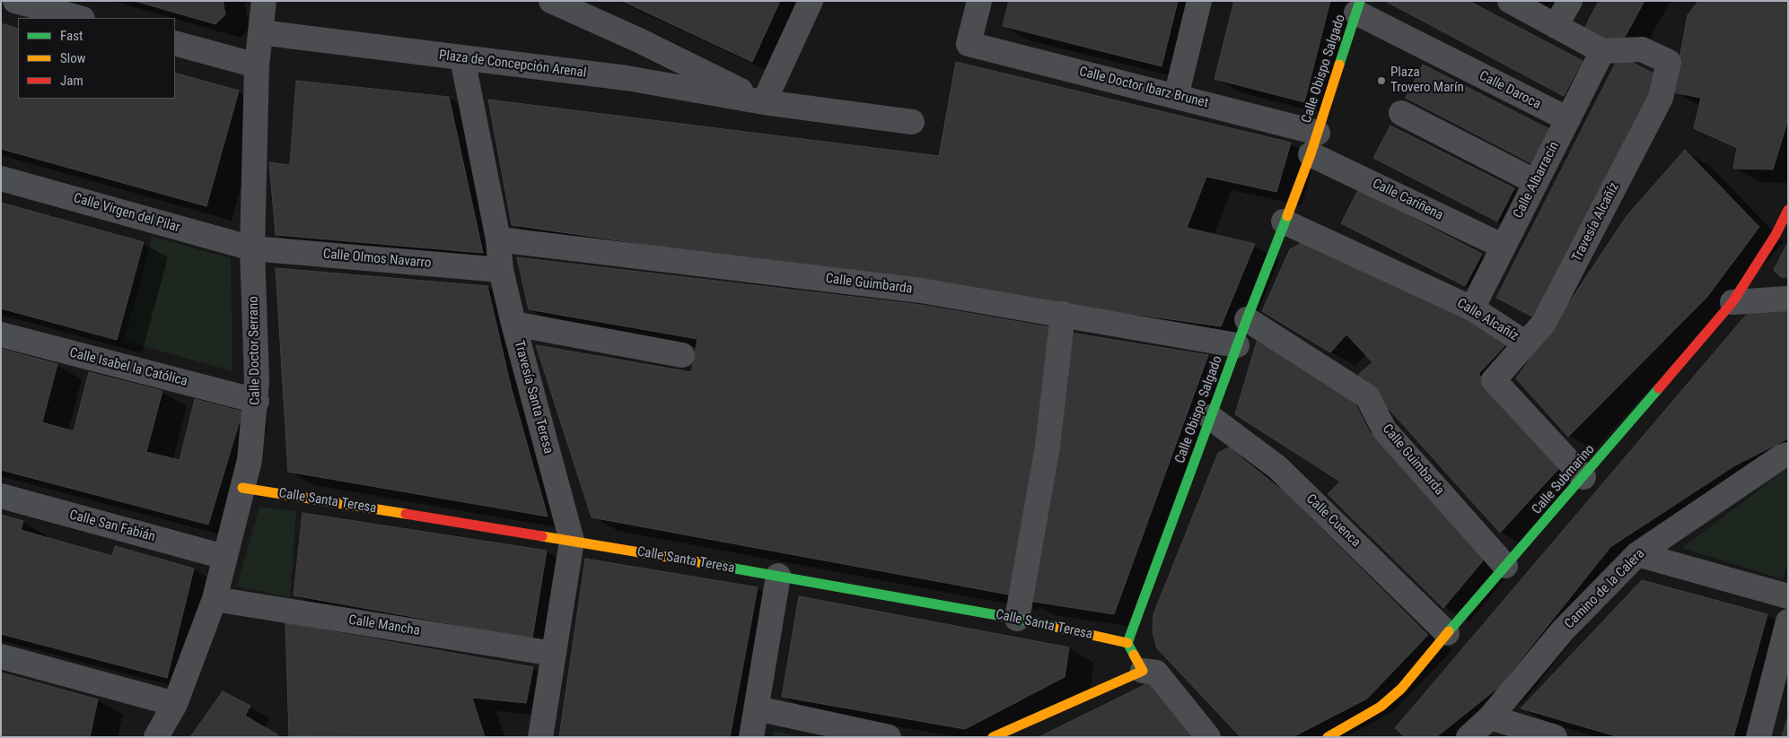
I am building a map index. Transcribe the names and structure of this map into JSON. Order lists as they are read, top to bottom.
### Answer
{
  "streets": {
    "street": [
      "Plaza de Concepción Arenal",
      "Calle Obispo Salgado",
      "Calle Doctor Ibarz Brunet",
      "Calle Daroca",
      "Calle Albarracín",
      "Calle Cariñena",
      "Calle Virgen del Pilar",
      "Travesía Alcañíz",
      "Calle Olmos Navarro",
      "Calle Guimbarda",
      "Calle Alcañíz",
      "Calle Doctor Serrano",
      "Calle Isabel la Católica",
      "Travesía Santa Teresa",
      "Calle Submarino",
      "Calle Santa Teresa",
      "Calle Cuenca",
      "Calle San Fabián",
      "Camino de la Calera",
      "Calle Mancha"
    ]
  },
  "crossings": [
    ["Plaza de Concepción Arenal", "Calle Doctor Serrano"],
    ["Plaza de Concepción Arenal", "Travesía Santa Teresa"],
    ["Calle Obispo Salgado", "Calle Doctor Ibarz Brunet"],
    ["Calle Obispo Salgado", "Calle Daroca"],
    ["Calle Obispo Salgado", "Calle Cariñena"],
    ["Calle Obispo Salgado", "Calle Guimbarda"],
    ["Calle Obispo Salgado", "Calle Alcañíz"],
    ["Calle Obispo Salgado", "Calle Santa Teresa"],
    ["Calle Obispo Salgado", "Calle Cuenca"],
    ["Calle Doctor Ibarz Brunet", "Calle Cariñena"],
    ["Calle Daroca", "Calle Albarracín"],
    ["Calle Albarracín", "Calle Cariñena"],
    ["Calle Albarracín", "Travesía Alcañíz"],
    ["Calle Albarracín", "Calle Alcañíz"],
    ["Calle Virgen del Pilar", "Calle Olmos Navarro"],
    ["Calle Virgen del Pilar", "Calle Doctor Serrano"],
    ["Travesía Alcañíz", "Calle Alcañíz"],
    ["Calle Olmos Navarro", "Calle Doctor Serrano"],
    ["Calle Olmos Navarro", "Travesía Santa Teresa"],
    ["Calle Guimbarda", "Travesía Santa Teresa"],
    ["Calle Guimbarda", "Calle Submarino"],
    ["Calle Alcañíz", "Calle Submarino"],
    ["Calle Doctor Serrano", "Calle Isabel la Católica"],
    ["Calle Doctor Serrano", "Calle Santa Teresa"],
    ["Calle Doctor Serrano", "Calle San Fabián"],
    ["Calle Doctor Serrano", "Calle Mancha"],
    ["Travesía Santa Teresa", "Calle Santa Teresa"],
    ["Travesía Santa Teresa", "Calle Mancha"],
    ["Calle Submarino", "Calle Cuenca"]
  ],
  "places": ["Plaza Trovero Marín"],
  "legend": ["Fast", "Slow", "Jam"]
}
